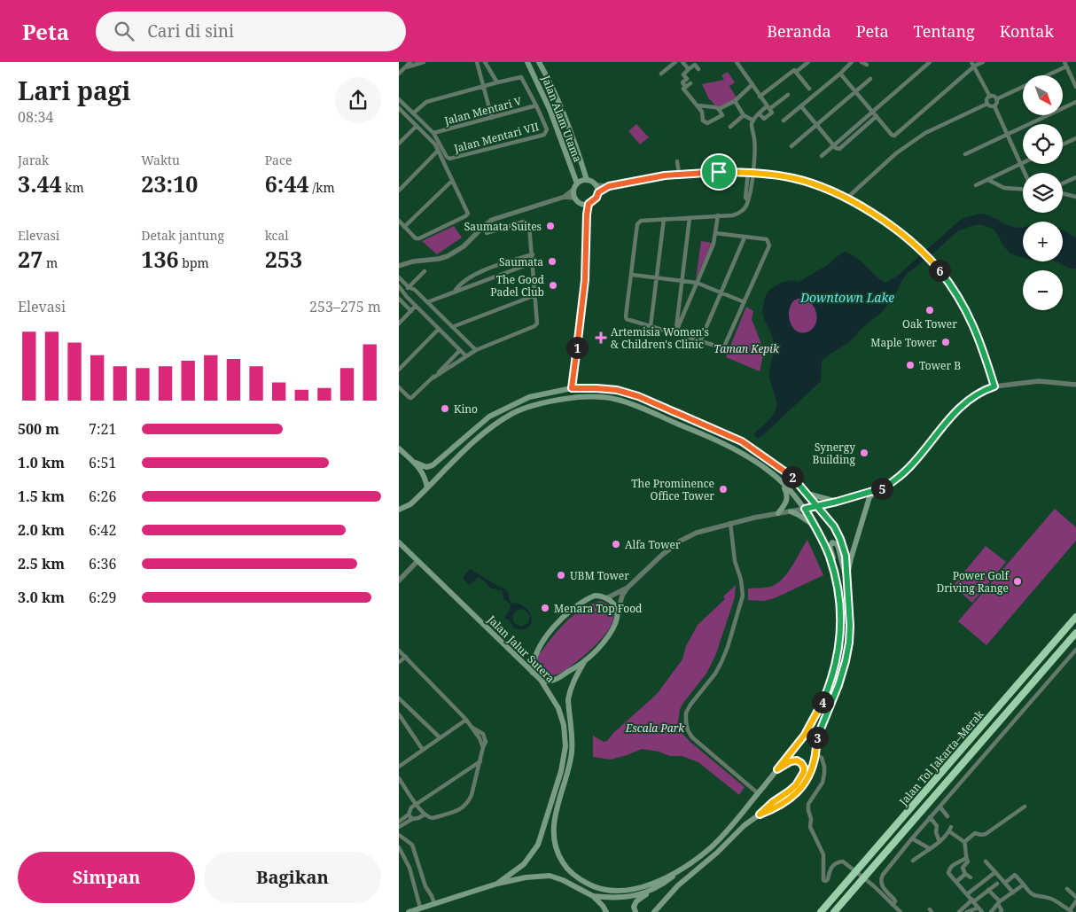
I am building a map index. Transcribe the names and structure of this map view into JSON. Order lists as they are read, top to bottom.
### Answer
{
  "streets": {
    "highway": ["Jalan Tol Jakarta–Merak"],
    "main road": ["Jalan Alam Utama", "Jalan Jalur Sutera"],
    "street": ["Jalan Mentari V", "Jalan Mentari VII"]
  },
  "crossings": [
    ["Jalan Mentari V", "Jalan Mentari VII"]
  ],
  "water": ["Downtown Lake"],
  "parks": ["Taman Kepik", "Escala Park"],
  "places": {
    "other": [
      "Saumata Suites",
      "Saumata",
      "The Good Padel Club",
      "Oak Tower",
      "Maple Tower",
      "Tower B",
      "Kino",
      "Synergy Building",
      "The Prominence Office Tower",
      "Alfa Tower",
      "UBM Tower",
      "Power Golf Driving Range",
      "Menara Top Food"
    ],
    "health": ["Artemisia Women's & Children's Clinic"]
  },
  "north": "bottom right",
  "page": {
    "header": "Peta",
    "search": "Cari di sini",
    "nav": [
      "Beranda",
      "Peta",
      "Tentang",
      "Kontak"
    ],
    "heading": ["Lari pagi", "08:34"],
    "map_buttons": ["+", "−"],
    "stats": [
      ["Jarak", "3.44 km"],
      ["Waktu", "23:10"],
      ["Pace", "6:44 /km"],
      ["Elevasi", "27 m"],
      ["Detak jantung", "136 bpm"],
      ["kcal", "253"]
    ],
    "pins": [
      "6",
      "1",
      "2",
      "5",
      "4",
      "3"
    ],
    "chart": ["Elevasi", "253–275 m"],
    "list": [
      {
        "name": "500 m",
        "note": "7:21"
      },
      {
        "name": "1.0 km",
        "note": "6:51"
      },
      {
        "name": "1.5 km",
        "note": "6:26"
      },
      {
        "name": "2.0 km",
        "note": "6:42"
      },
      {
        "name": "2.5 km",
        "note": "6:36"
      },
      {
        "name": "3.0 km",
        "note": "6:29"
      }
    ],
    "buttons": ["Simpan", "Bagikan"]
  }
}
